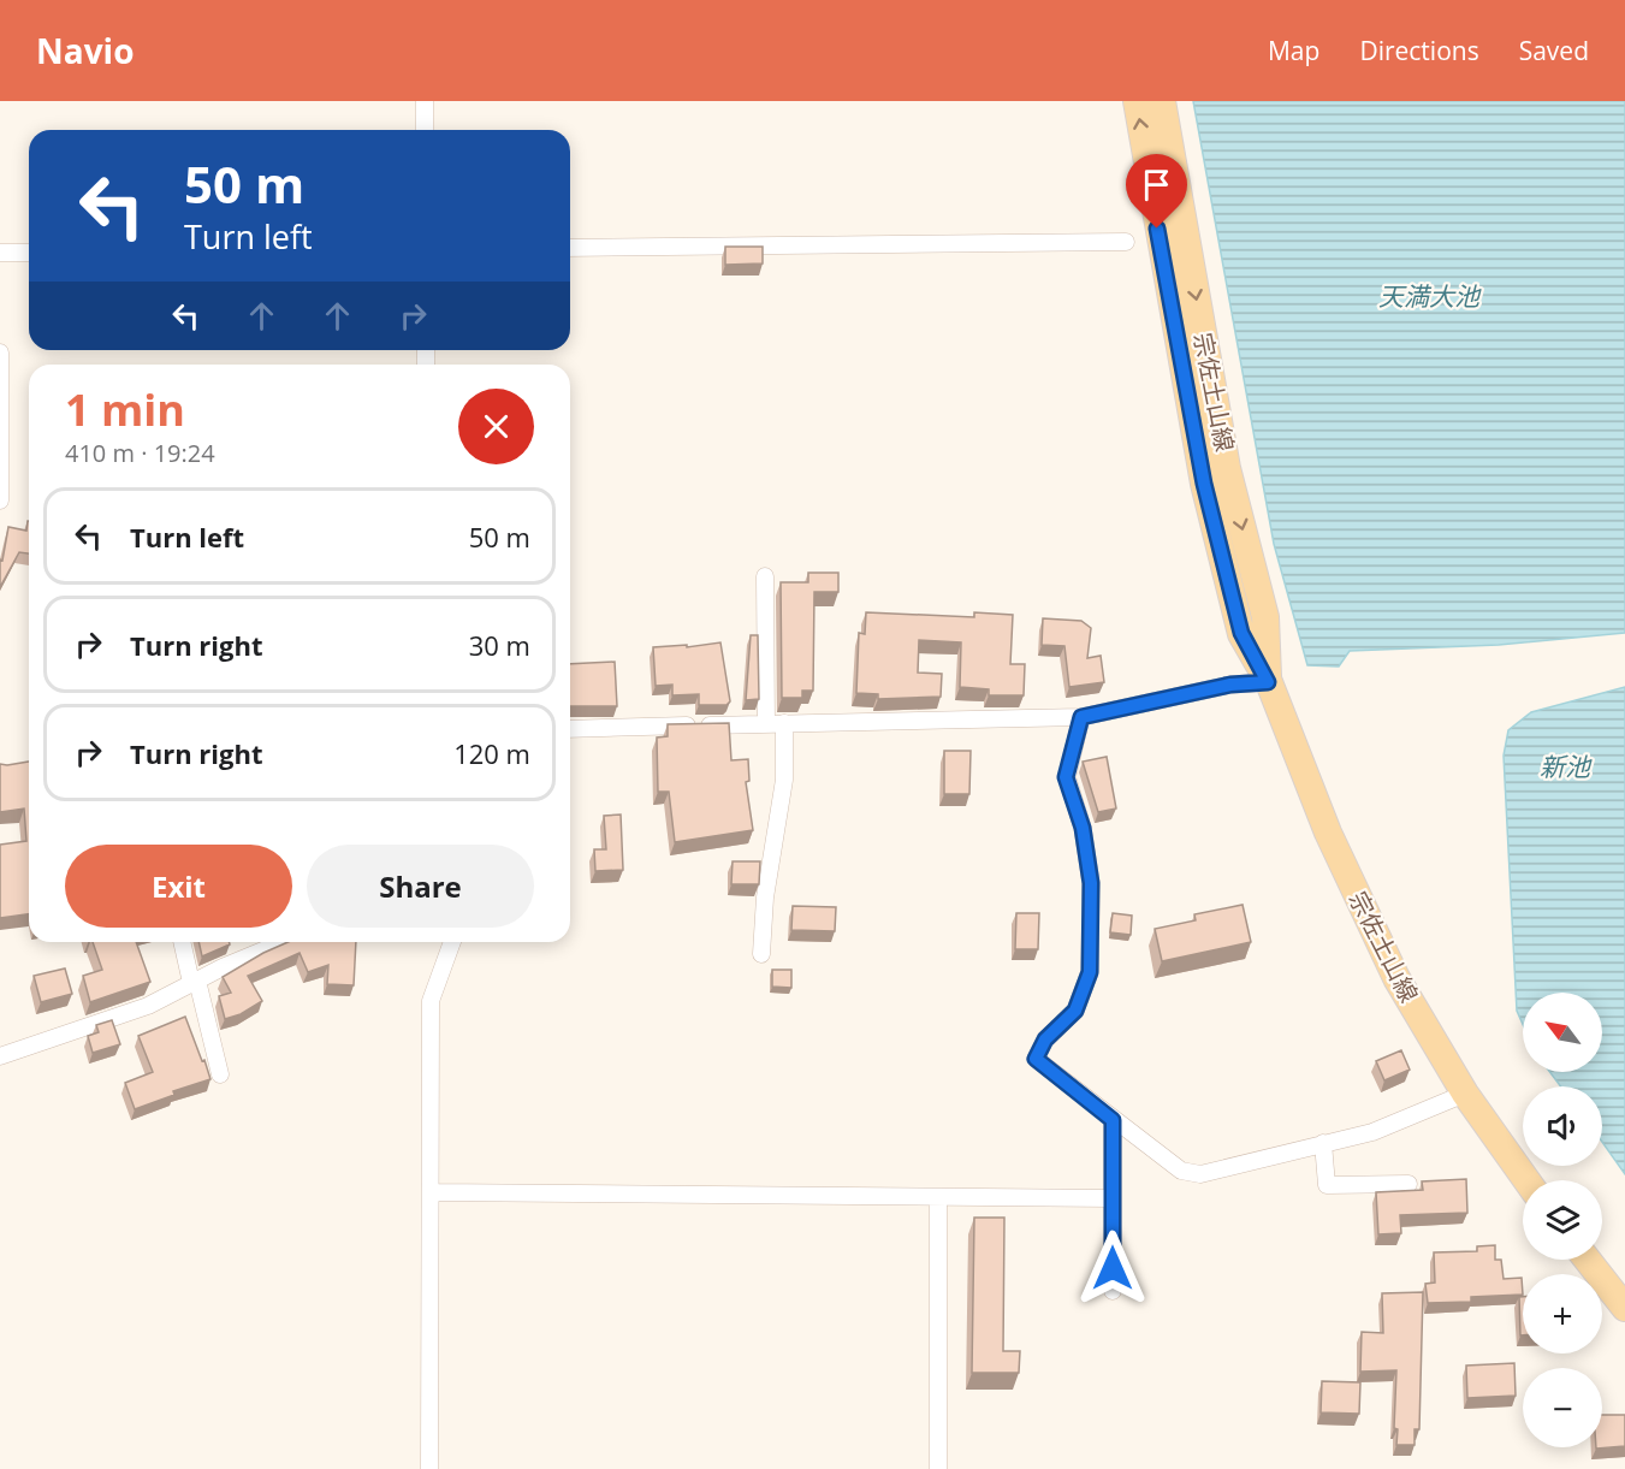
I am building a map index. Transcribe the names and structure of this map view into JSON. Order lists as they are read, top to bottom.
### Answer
{
  "streets": {
    "main road": ["宗佐土山線"]
  },
  "water": ["天満大池", "新池"],
  "north": "top left",
  "page": {
    "header": "Navio",
    "nav": ["Map", "Directions", "Saved"],
    "turn": ["50 m", "Turn left"],
    "heading": ["1 min", "410 m · 19:24"],
    "list": [
      {
        "name": "Turn left",
        "value": "50 m"
      },
      {
        "name": "Turn right",
        "value": "30 m"
      },
      {
        "name": "Turn right",
        "value": "120 m"
      }
    ],
    "buttons": ["Exit", "Share"],
    "map_buttons": ["+", "−"]
  }
}
